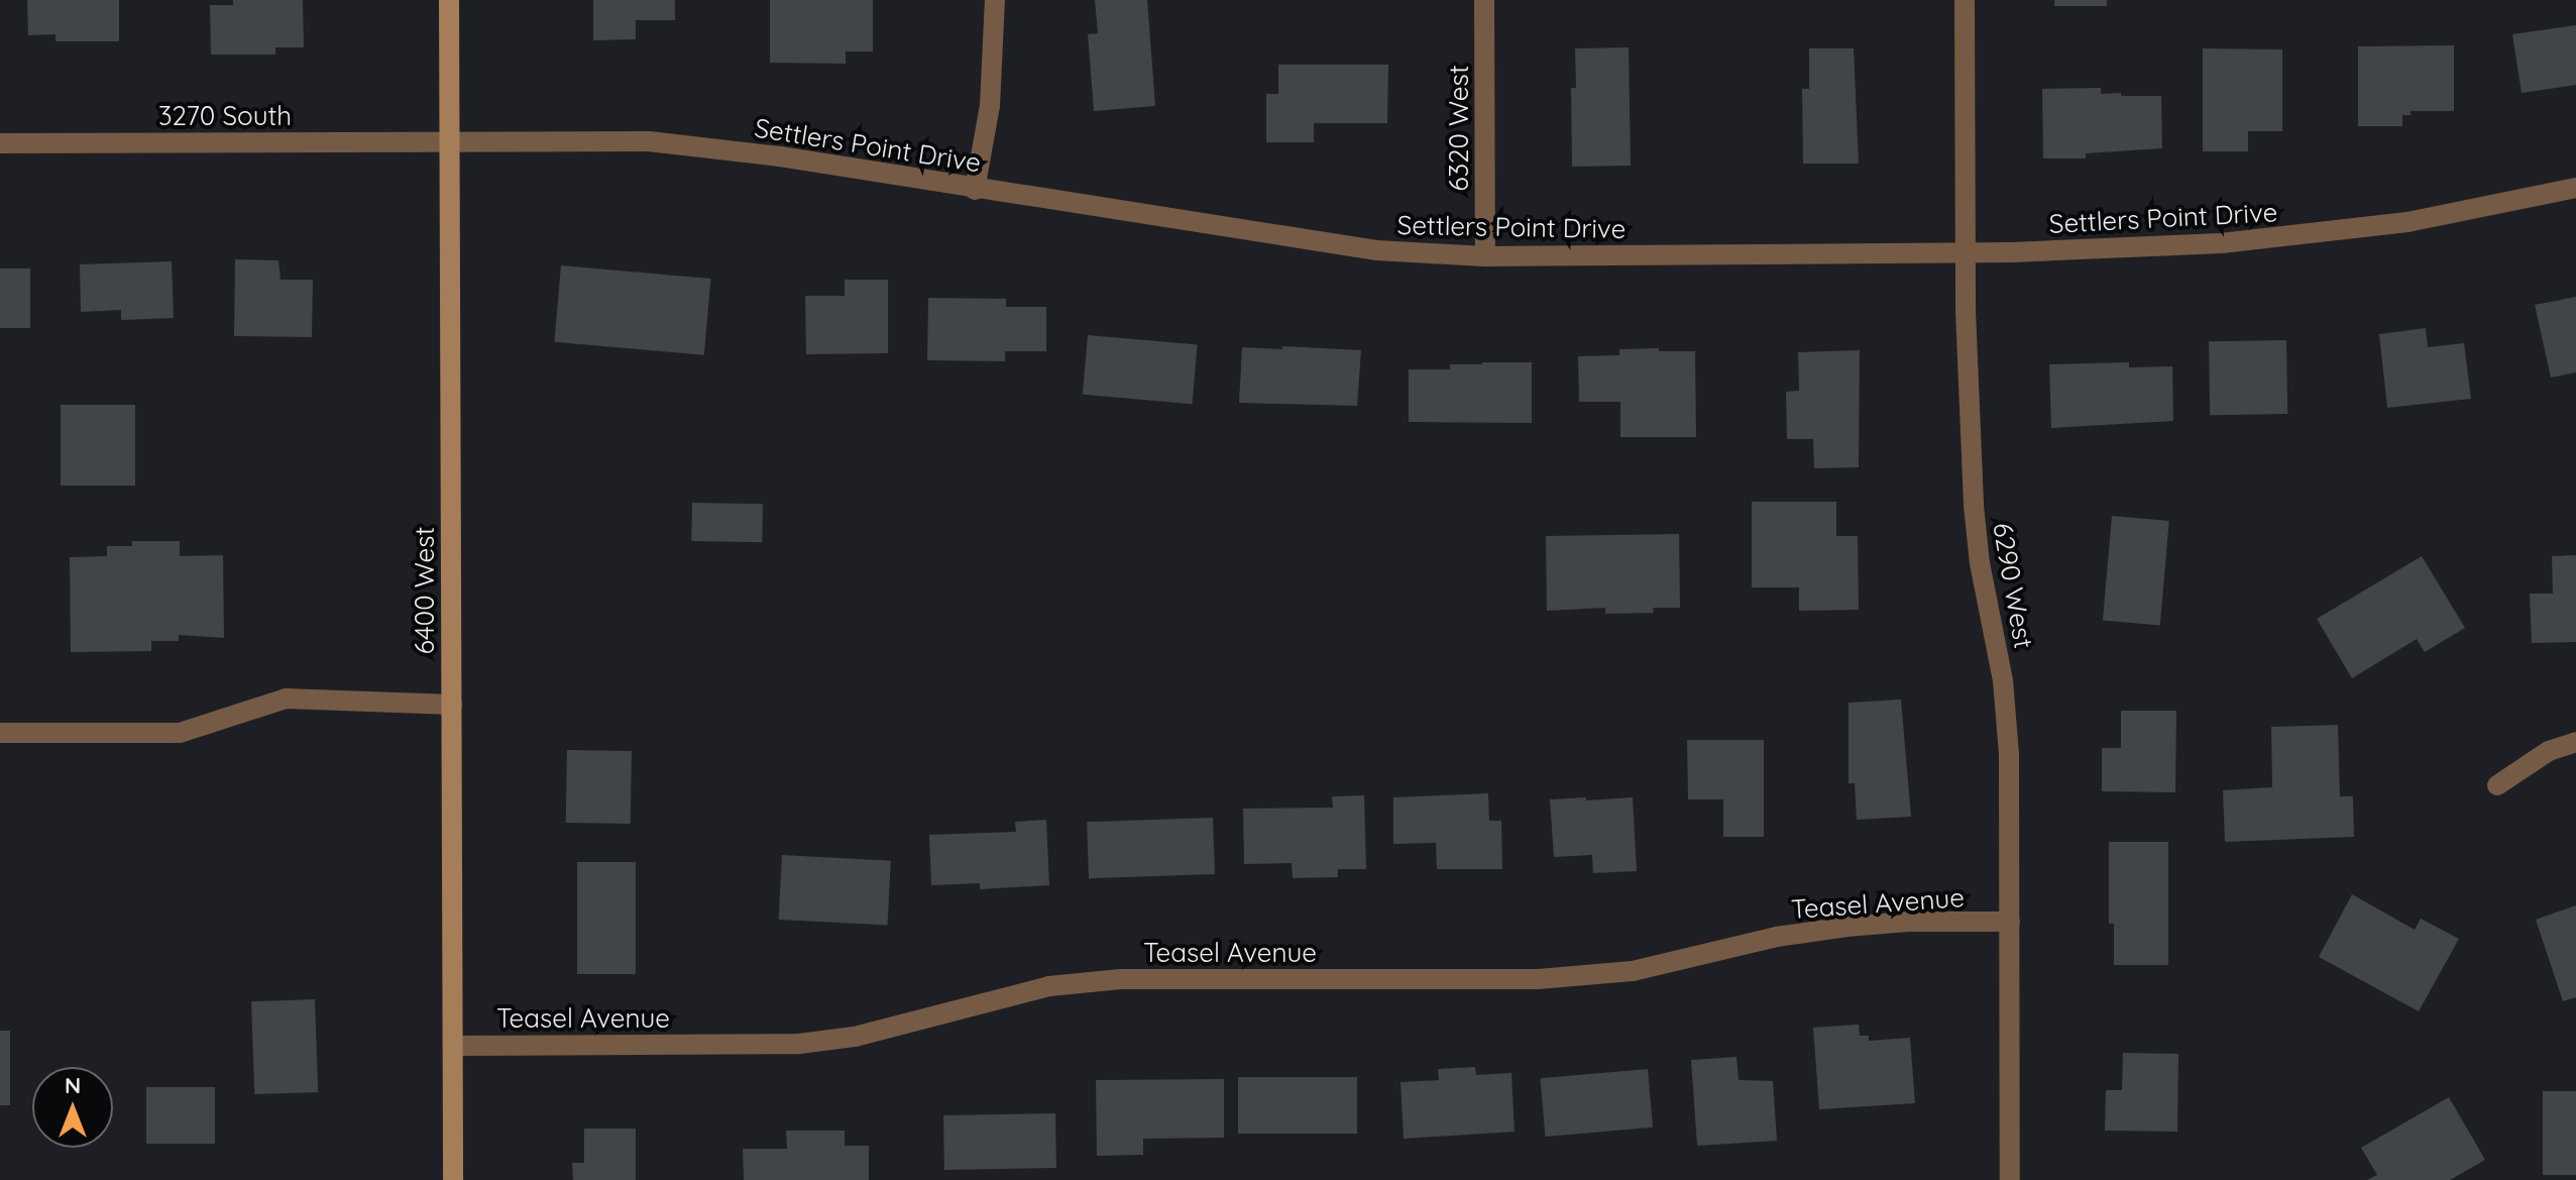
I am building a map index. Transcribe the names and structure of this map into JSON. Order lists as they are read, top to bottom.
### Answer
{
  "streets": {
    "street": [
      "3270 South",
      "6320 West",
      "Settlers Point Drive",
      "6290 West",
      "6400 West",
      "Teasel Avenue"
    ]
  },
  "crossings": [
    ["3270 South", "Settlers Point Drive"],
    ["3270 South", "6400 West"],
    ["6320 West", "Settlers Point Drive"],
    ["Settlers Point Drive", "6290 West"],
    ["Settlers Point Drive", "6400 West"],
    ["6290 West", "Teasel Avenue"],
    ["6400 West", "Teasel Avenue"]
  ],
  "north": "top"
}
